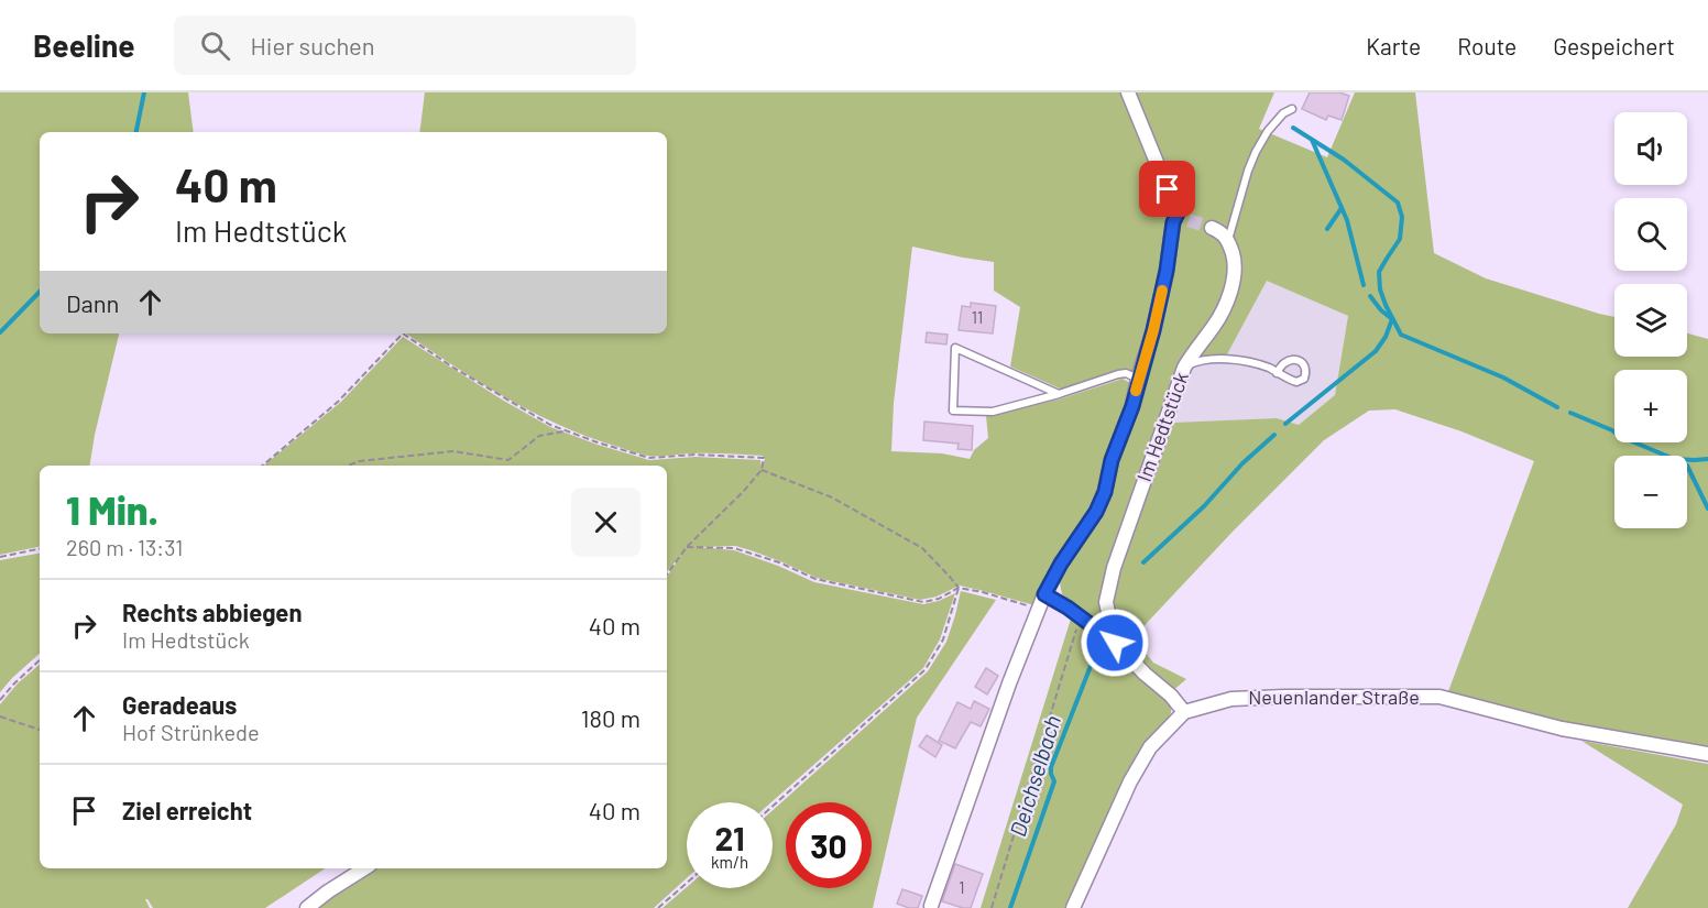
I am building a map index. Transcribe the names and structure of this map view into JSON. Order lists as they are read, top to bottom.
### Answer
{
  "streets": {
    "street": ["Im Hedtstück", "Neuenlander Straße"]
  },
  "water": ["Deichselbach"],
  "house_numbers": ["11", "1"],
  "page": {
    "header": "Beeline",
    "search": "Hier suchen",
    "nav": ["Karte", "Route", "Gespeichert"],
    "map_buttons": ["+", "−"],
    "turn": ["40 m", "Im Hedtstück"],
    "then": "Dann",
    "heading": ["1 Min.", "260 m · 13:31"],
    "list": [
      {
        "name": "Rechts abbiegen",
        "note": "Im Hedtstück",
        "value": "40 m"
      },
      {
        "name": "Geradeaus",
        "note": "Hof Strünkede",
        "value": "180 m"
      },
      {
        "name": "Ziel erreicht",
        "value": "40 m"
      }
    ],
    "speed": "21 km/h",
    "limit": "30"
  }
}
